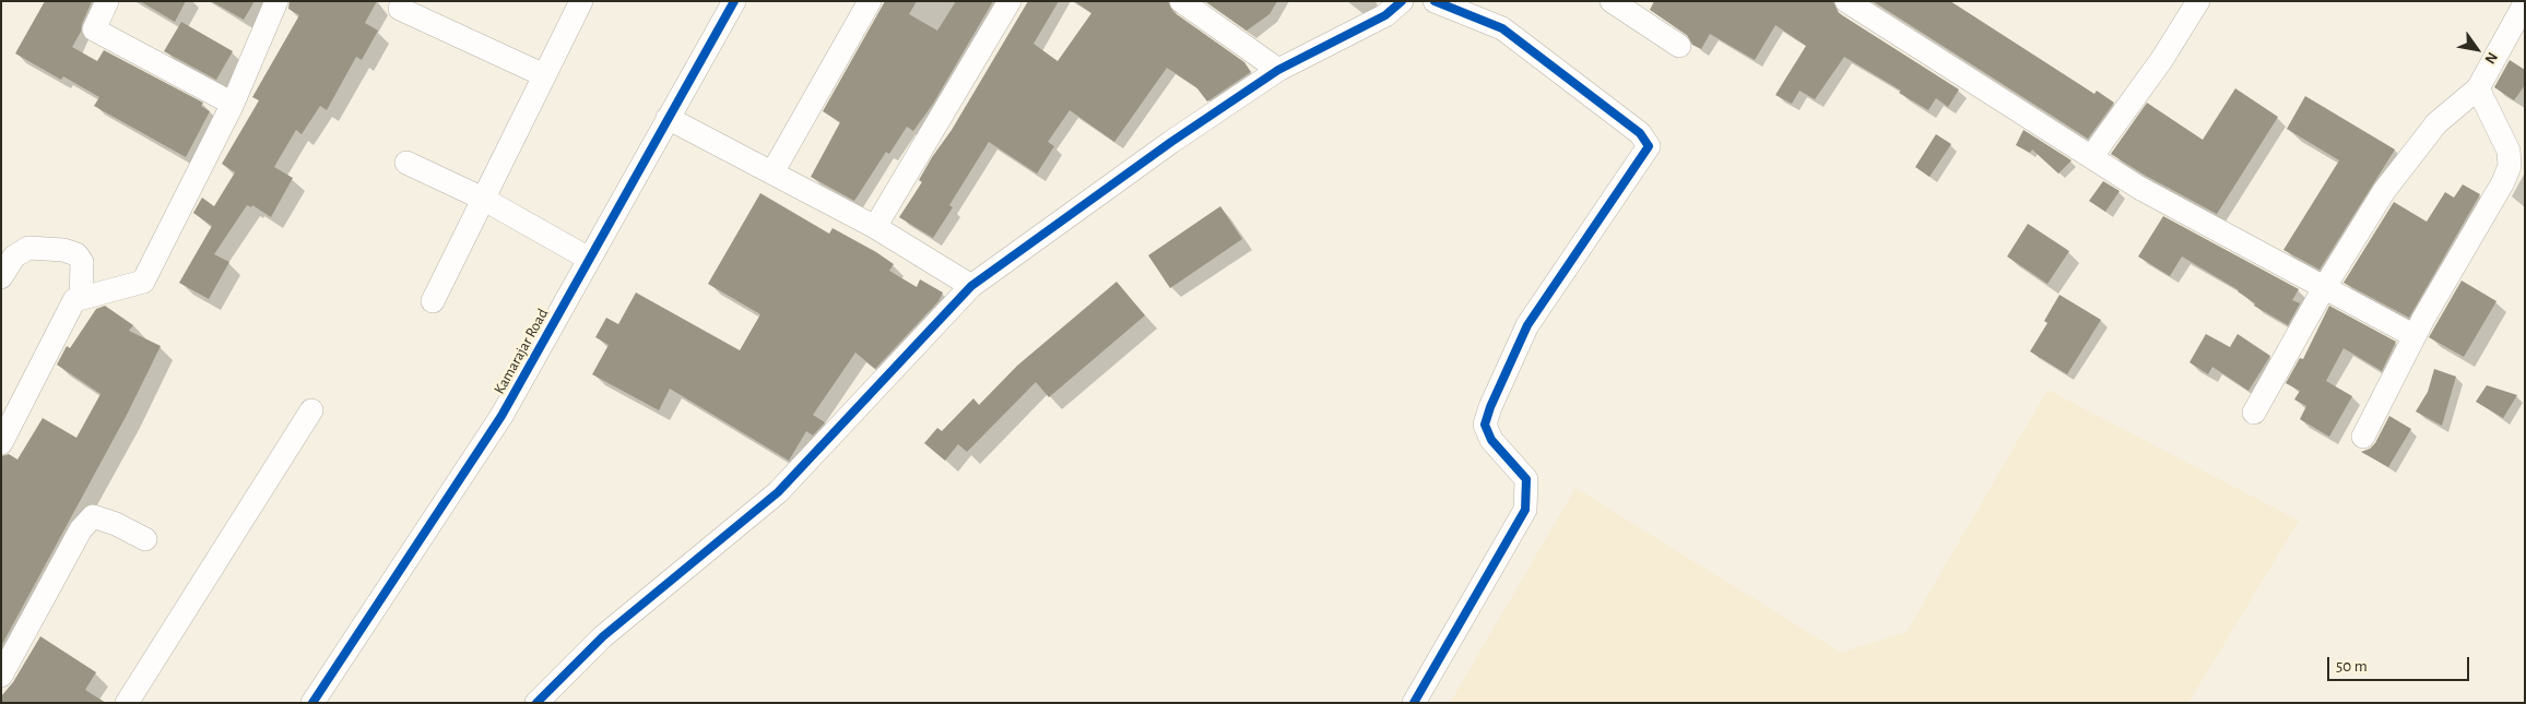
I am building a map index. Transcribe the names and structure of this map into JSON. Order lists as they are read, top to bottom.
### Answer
{
  "streets": {
    "street": ["Kamarajar Road"]
  },
  "scale_bar": "50 m",
  "north": "bottom right"
}
